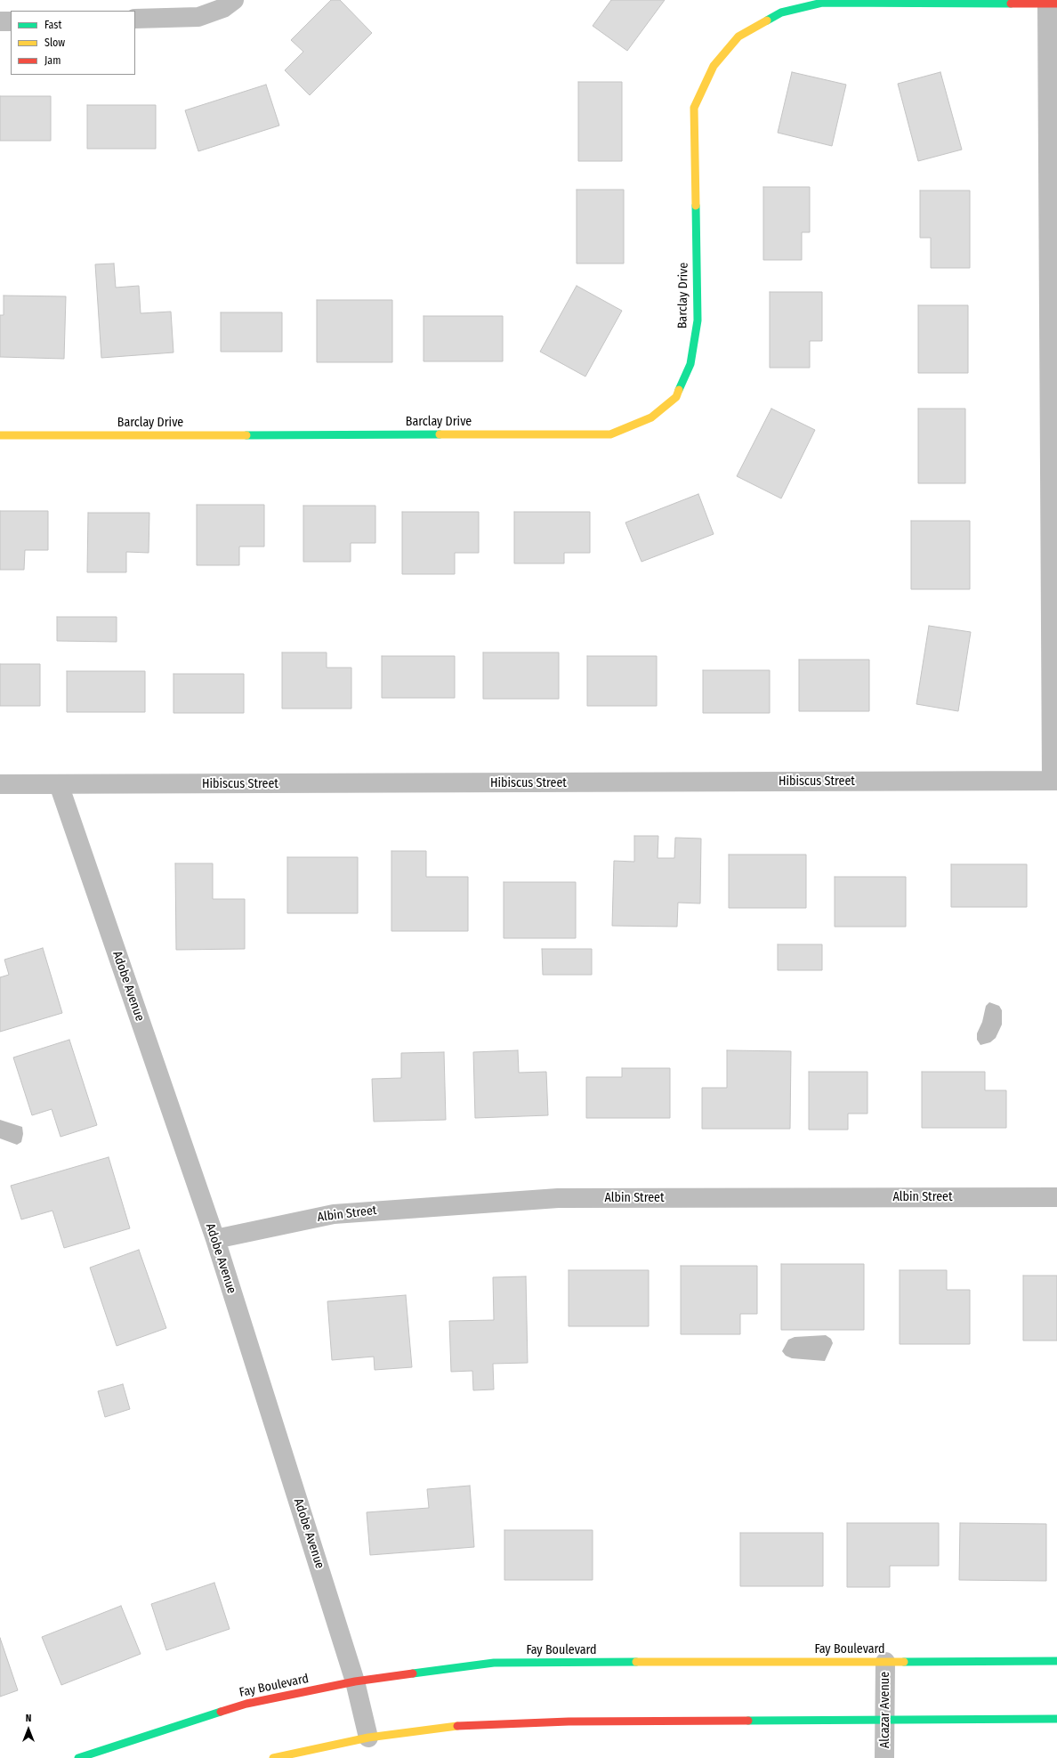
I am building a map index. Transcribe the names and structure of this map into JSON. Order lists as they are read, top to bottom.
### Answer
{
  "streets": {
    "main road": ["Barclay Drive", "Fay Boulevard"],
    "street": [
      "Hibiscus Street",
      "Adobe Avenue",
      "Albin Street",
      "Alcazar Avenue"
    ]
  },
  "crossings": [
    ["Hibiscus Street", "Adobe Avenue"],
    ["Adobe Avenue", "Albin Street"],
    ["Adobe Avenue", "Fay Boulevard"],
    ["Fay Boulevard", "Alcazar Avenue"]
  ],
  "legend": ["Fast", "Slow", "Jam"],
  "north": "top"
}
